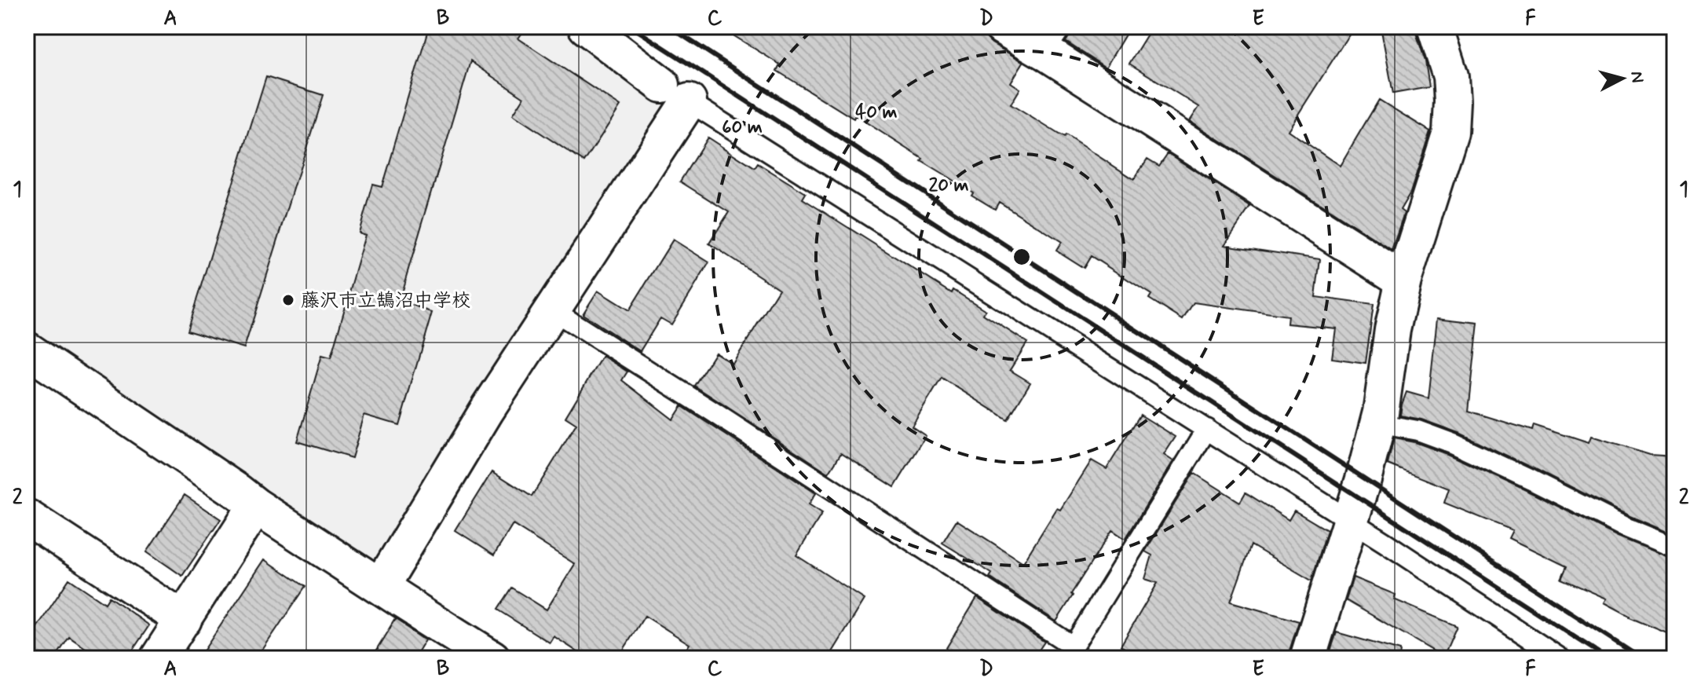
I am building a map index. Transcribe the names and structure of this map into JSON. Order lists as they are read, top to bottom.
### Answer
{
  "places": ["藤沢市立鵠沼中学校"],
  "north": "right",
  "grid": {
    "columns": [
      "A",
      "B",
      "C",
      "D",
      "E",
      "F"
    ],
    "rows": ["1", "2"]
  },
  "rings": ["40 m", "60 m", "20 m"]
}
